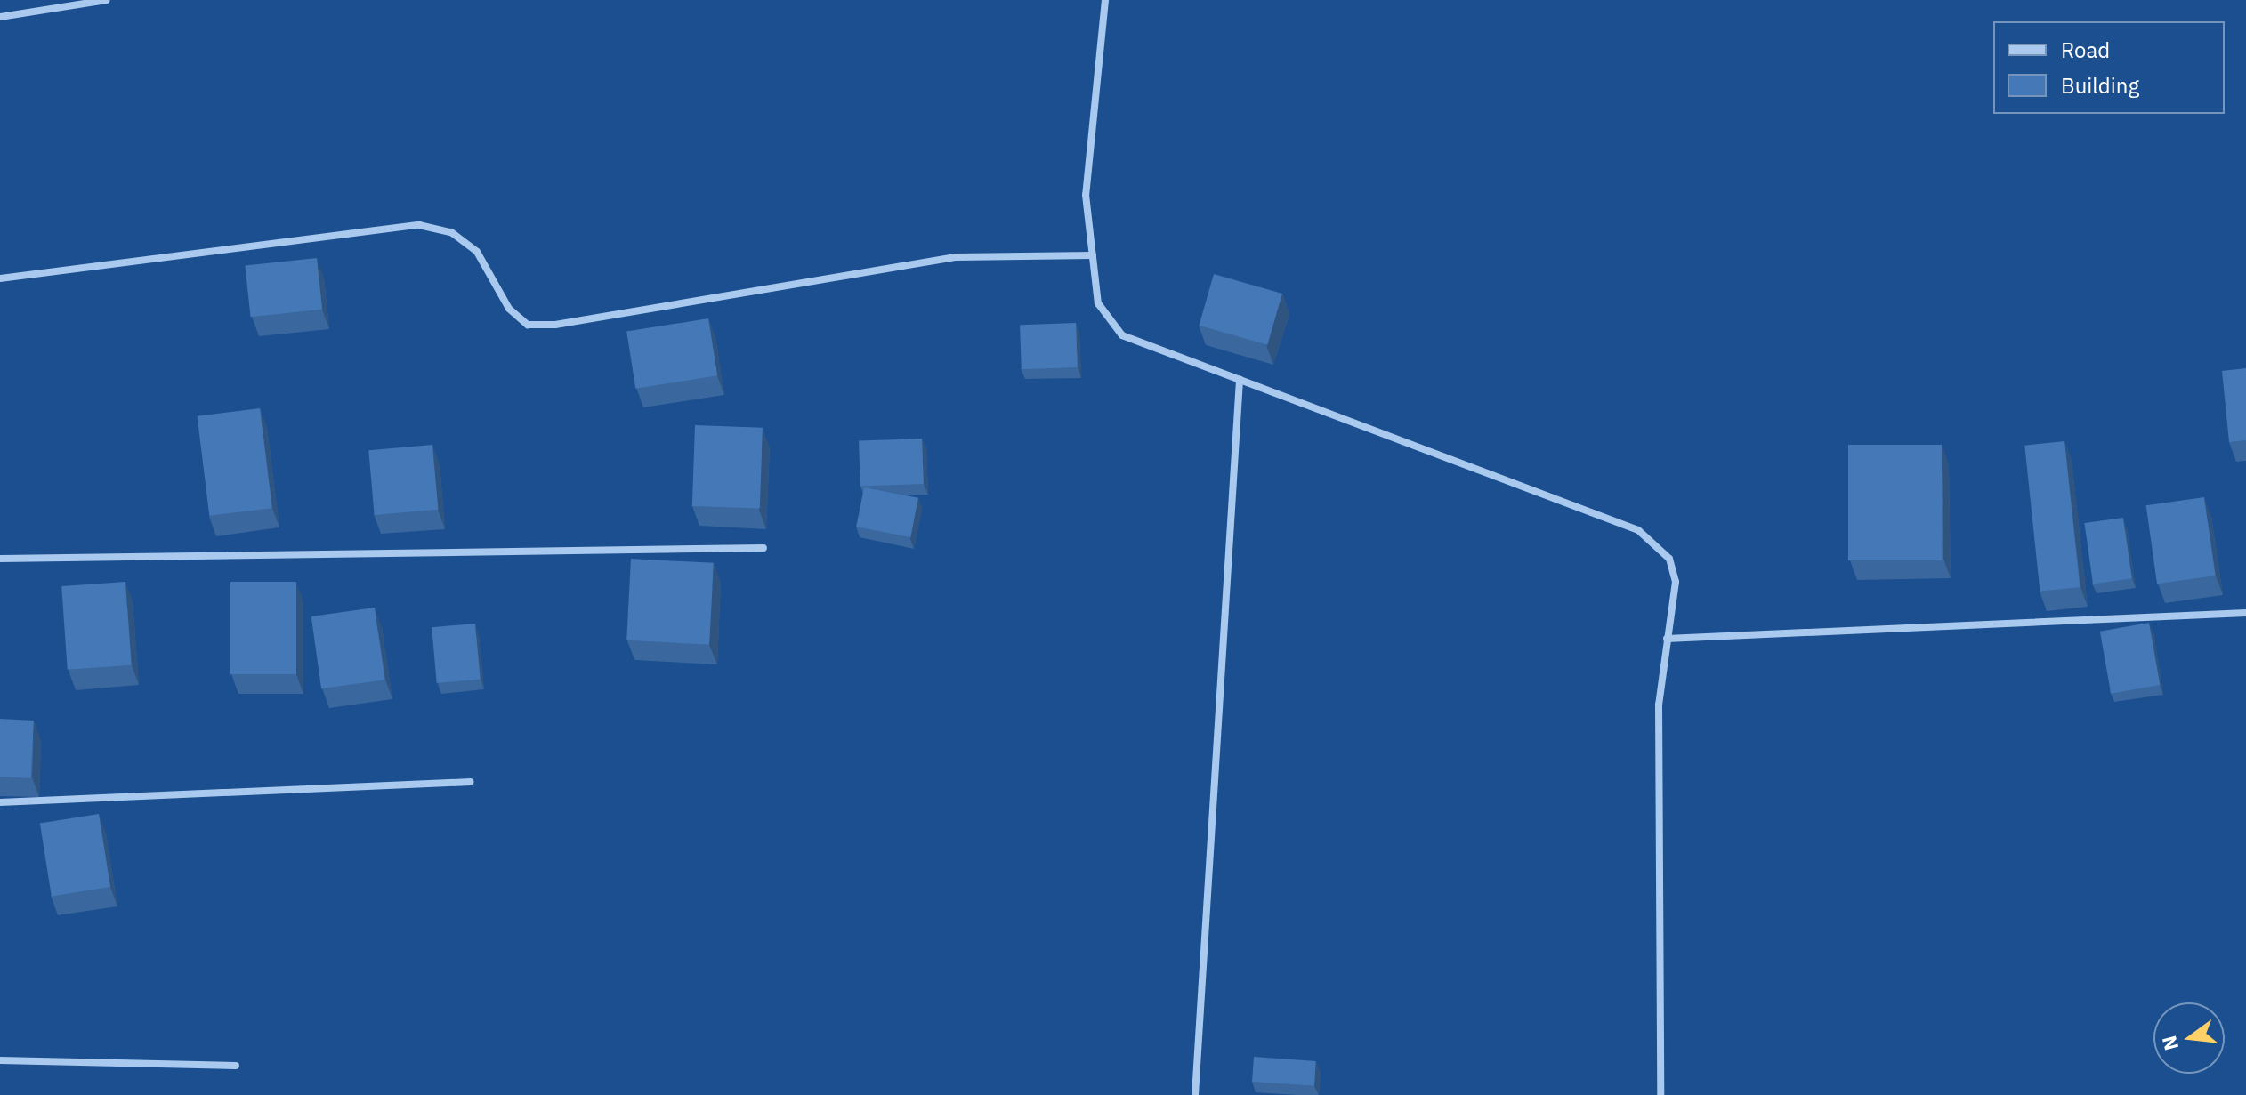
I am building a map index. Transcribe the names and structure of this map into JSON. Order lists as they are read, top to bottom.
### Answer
{
  "legend": ["Road", "Building"],
  "north": "left"
}
